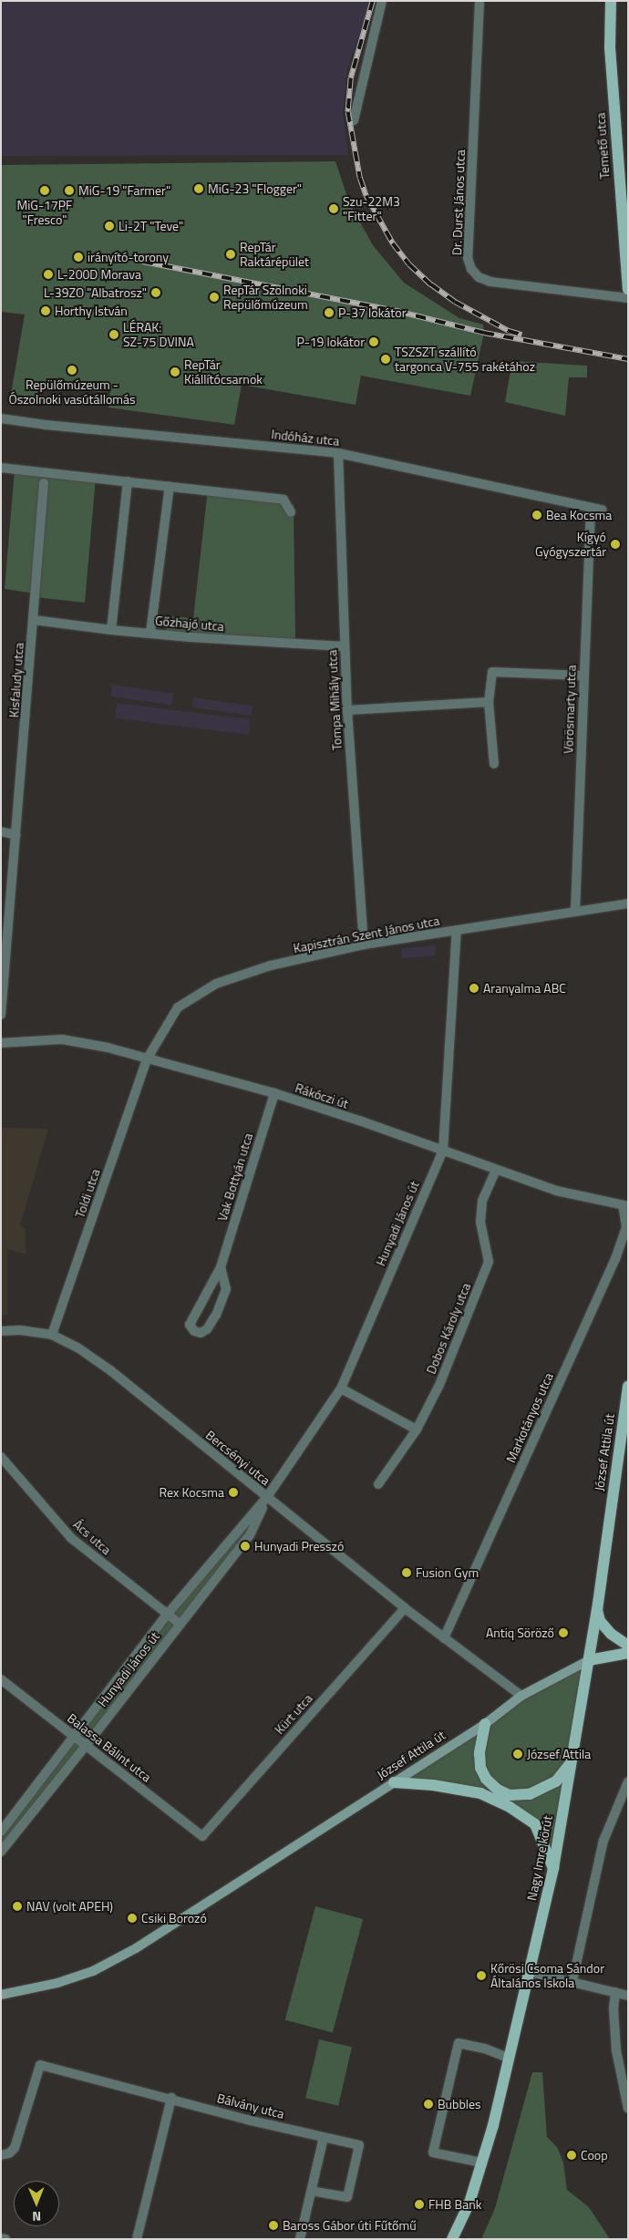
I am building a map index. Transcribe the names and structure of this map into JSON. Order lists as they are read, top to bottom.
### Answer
{
  "streets": {
    "main road": ["Temető utca", "József Attila út", "Nagy Imre körút"],
    "street": [
      "Dr. Durst János utca",
      "Indóház utca",
      "Gőzhajó utca",
      "Kisfaludy utca",
      "Tompa Mihály utca",
      "Vörösmarty utca",
      "Kapisztrán Szent János utca",
      "Rákóczi út",
      "Vak Bottyán utca",
      "Toldi utca",
      "Hunyadi János út",
      "Dobos Károly utca",
      "Markotányos utca",
      "Bercsényi utca",
      "Ács utca",
      "Kürt utca",
      "Balassa Bálint utca",
      "Bálvány utca"
    ]
  },
  "crossings": [
    ["Indóház utca", "Tompa Mihály utca"],
    ["Indóház utca", "Vörösmarty utca"],
    ["Gőzhajó utca", "Kisfaludy utca"],
    ["Gőzhajó utca", "Tompa Mihály utca"],
    ["Tompa Mihály utca", "Kapisztrán Szent János utca"],
    ["Vörösmarty utca", "Kapisztrán Szent János utca"],
    ["Kapisztrán Szent János utca", "Rákóczi út"],
    ["Kapisztrán Szent János utca", "Toldi utca"],
    ["Kapisztrán Szent János utca", "Hunyadi János út"],
    ["Rákóczi út", "Vak Bottyán utca"],
    ["Rákóczi út", "Toldi utca"],
    ["Rákóczi út", "Hunyadi János út"],
    ["Rákóczi út", "Dobos Károly utca"],
    ["Rákóczi út", "Markotányos utca"],
    ["Toldi utca", "Bercsényi utca"],
    ["Hunyadi János út", "Bercsényi utca"],
    ["Hunyadi János út", "Ács utca"],
    ["Hunyadi János út", "Balassa Bálint utca"],
    ["Markotányos utca", "Bercsényi utca"],
    ["József Attila út", "Bercsényi utca"],
    ["József Attila út", "Nagy Imre körút"],
    ["Bercsényi utca", "Kürt utca"],
    ["Kürt utca", "Balassa Bálint utca"]
  ],
  "places": [
    "MiG-23 \"Flogger\"",
    "MiG-17PF \"Fresco\"",
    "MiG-19 \"Farmer\"",
    "Szu-22M3 \"Fitter\"",
    "Li-2T \"Teve\"",
    "RepTár Raktárépület",
    "irányító-torony",
    "L-200D Morava",
    "L-39ZO \"Albatrosz\"",
    "RepTár Szolnoki Repülőmúzeum",
    "Horthy István",
    "P-37 lokátor",
    "LÉRAK: SZ-75 DVINA",
    "P-19 lokátor",
    "TSZSZT szállító targonca V-755 rakétához",
    "Repülőmúzeum - Ószolnoki vasútállomás",
    "RepTár Kiállítócsarnok",
    "Bea Kocsma",
    "Kígyó Gyógyszertár",
    "Aranyalma ABC",
    "Rex Kocsma",
    "Hunyadi Presszó",
    "Fusion Gym",
    "Antiq Söröző",
    "József Attila",
    "NAV (volt APEH)",
    "Csiki Borozó",
    "Kőrösi Csoma Sándor Általános Iskola",
    "Bubbles",
    "Coop",
    "FHB Bank",
    "Baross Gábor úti Fűtőmű"
  ],
  "north": "bottom"
}
